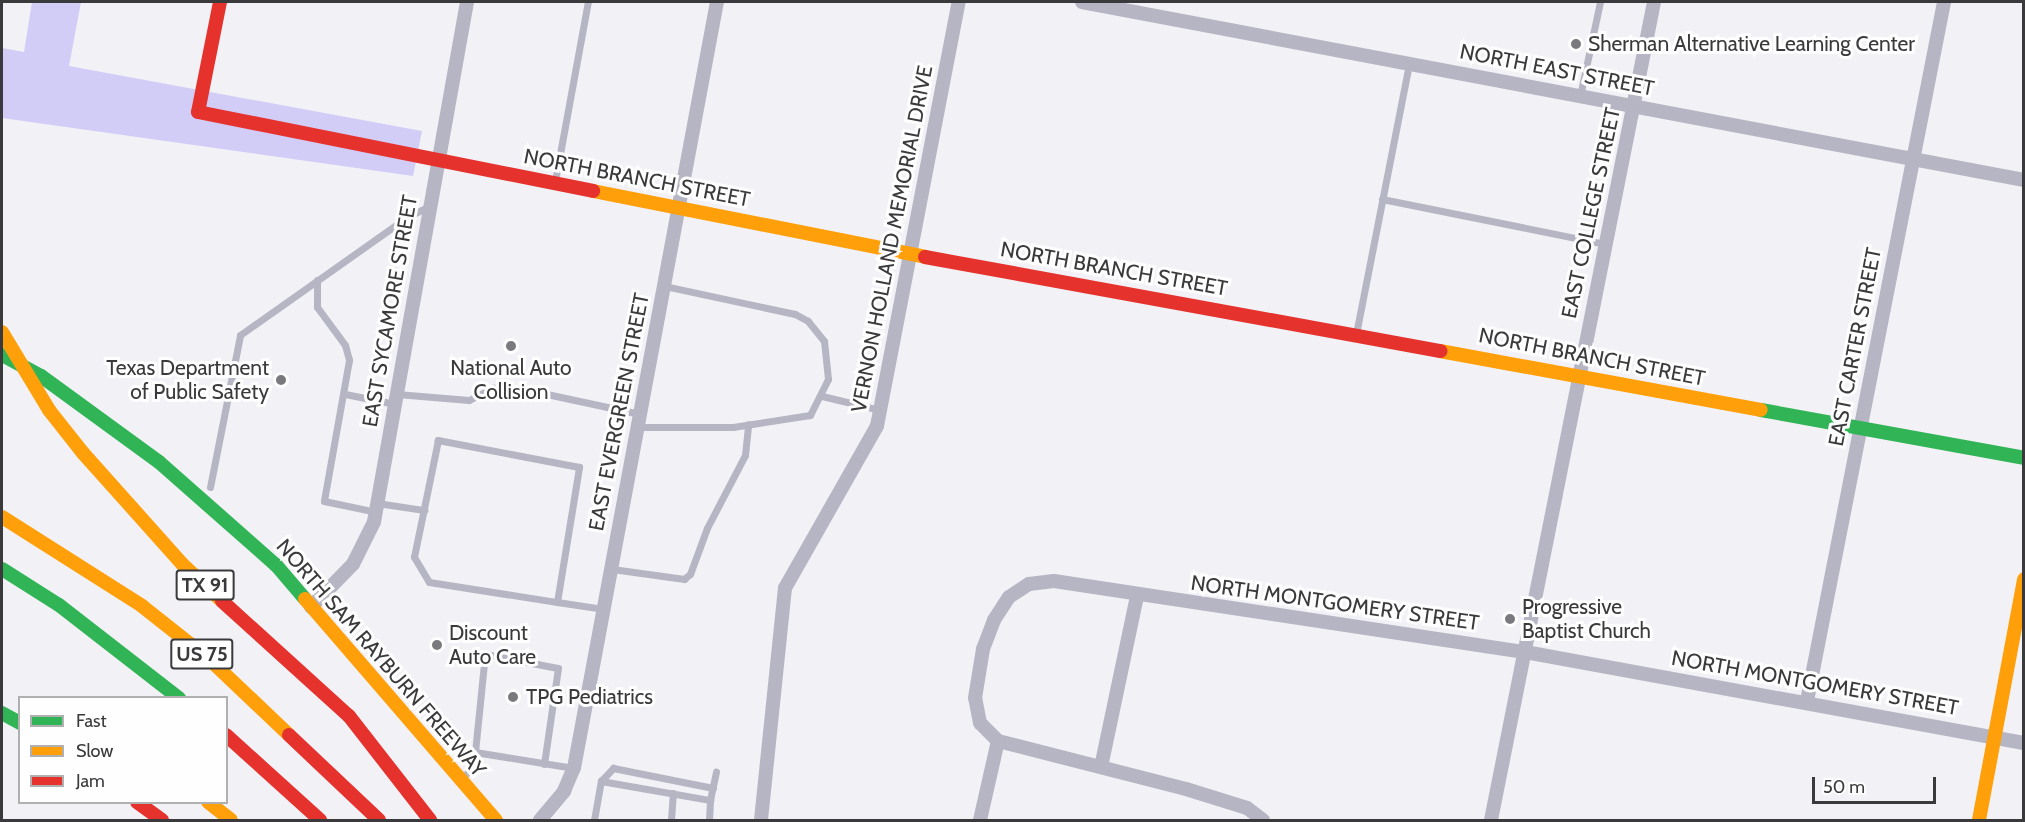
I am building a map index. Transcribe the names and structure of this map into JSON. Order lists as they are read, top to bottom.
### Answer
{
  "streets": {
    "main road": [
      "NORTH BRANCH STREET",
      "TX 91",
      "US 75",
      "NORTH SAM RAYBURN FREEWAY"
    ],
    "street": [
      "NORTH EAST STREET",
      "EAST COLLEGE STREET",
      "VERNON HOLLAND MEMORIAL DRIVE",
      "EAST SYCAMORE STREET",
      "EAST CARTER STREET",
      "EAST EVERGREEN STREET",
      "NORTH MONTGOMERY STREET"
    ]
  },
  "crossings": [
    ["NORTH EAST STREET", "EAST COLLEGE STREET"],
    ["NORTH EAST STREET", "EAST CARTER STREET"],
    ["NORTH BRANCH STREET", "EAST COLLEGE STREET"],
    ["NORTH BRANCH STREET", "VERNON HOLLAND MEMORIAL DRIVE"],
    ["NORTH BRANCH STREET", "EAST SYCAMORE STREET"],
    ["NORTH BRANCH STREET", "EAST CARTER STREET"],
    ["NORTH BRANCH STREET", "EAST EVERGREEN STREET"],
    ["EAST COLLEGE STREET", "NORTH MONTGOMERY STREET"],
    ["EAST SYCAMORE STREET", "NORTH SAM RAYBURN FREEWAY"],
    ["EAST CARTER STREET", "NORTH MONTGOMERY STREET"]
  ],
  "places": [
    "Sherman Alternative Learning Center",
    "National Auto Collision",
    "Texas Department of Public Safety",
    "Progressive Baptist Church",
    "Discount Auto Care",
    "TPG Pediatrics"
  ],
  "legend": ["Fast", "Slow", "Jam"],
  "scale_bar": "50 m"
}
